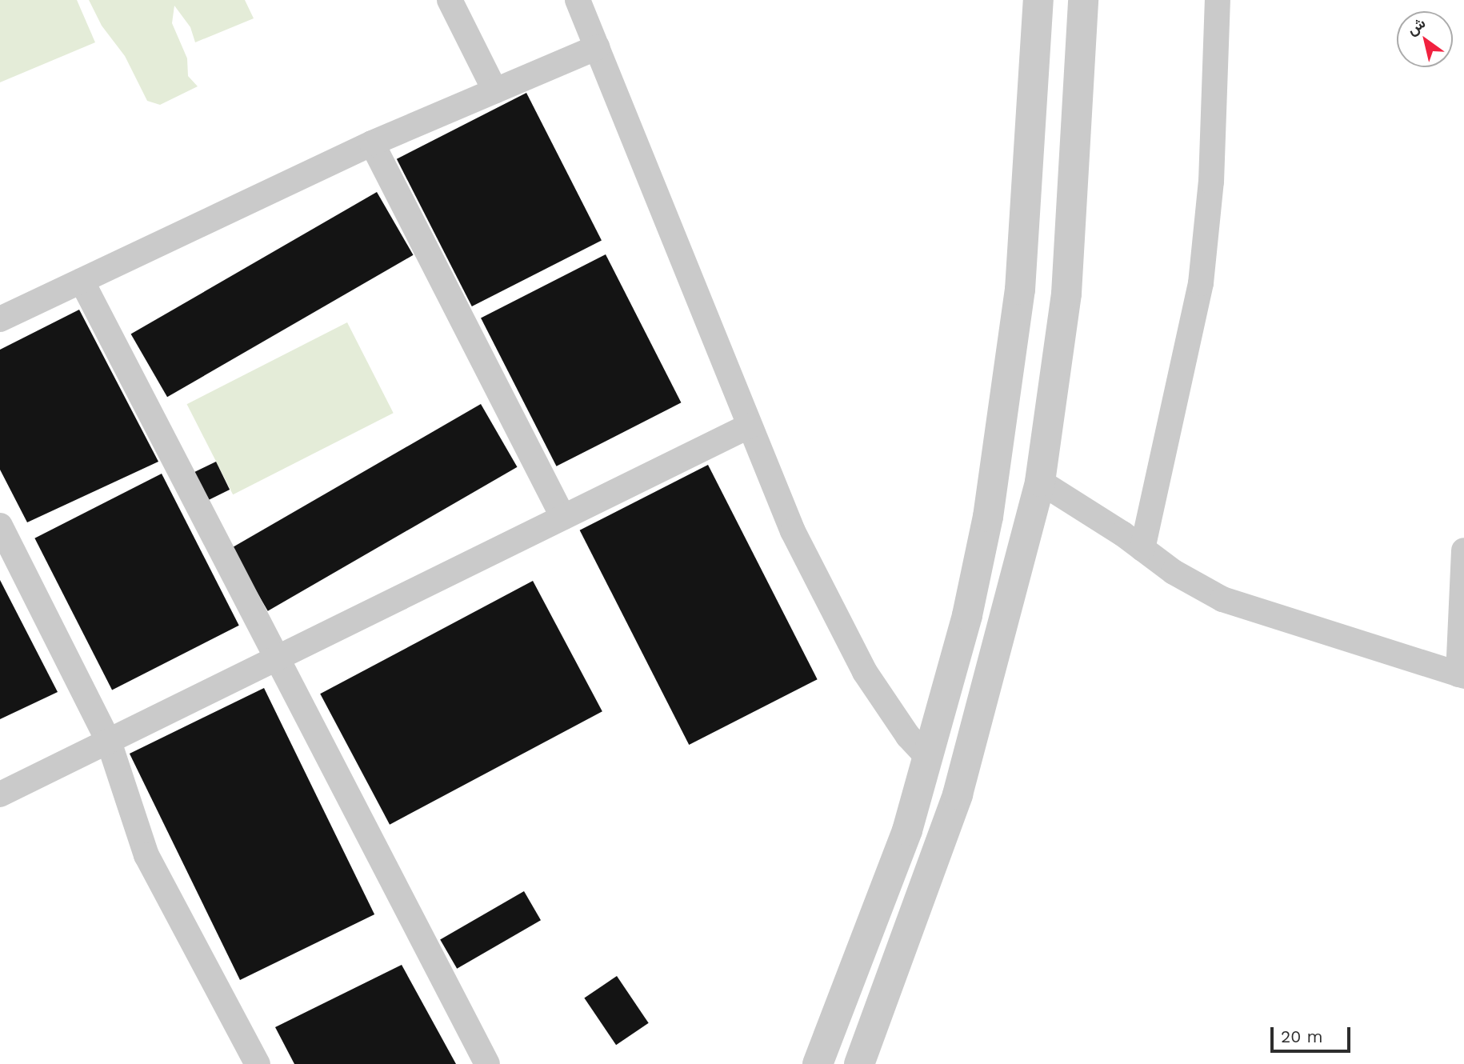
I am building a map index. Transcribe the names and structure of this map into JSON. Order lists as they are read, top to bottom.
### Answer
{
  "scale_bar": "20 m",
  "north": "top left"
}
